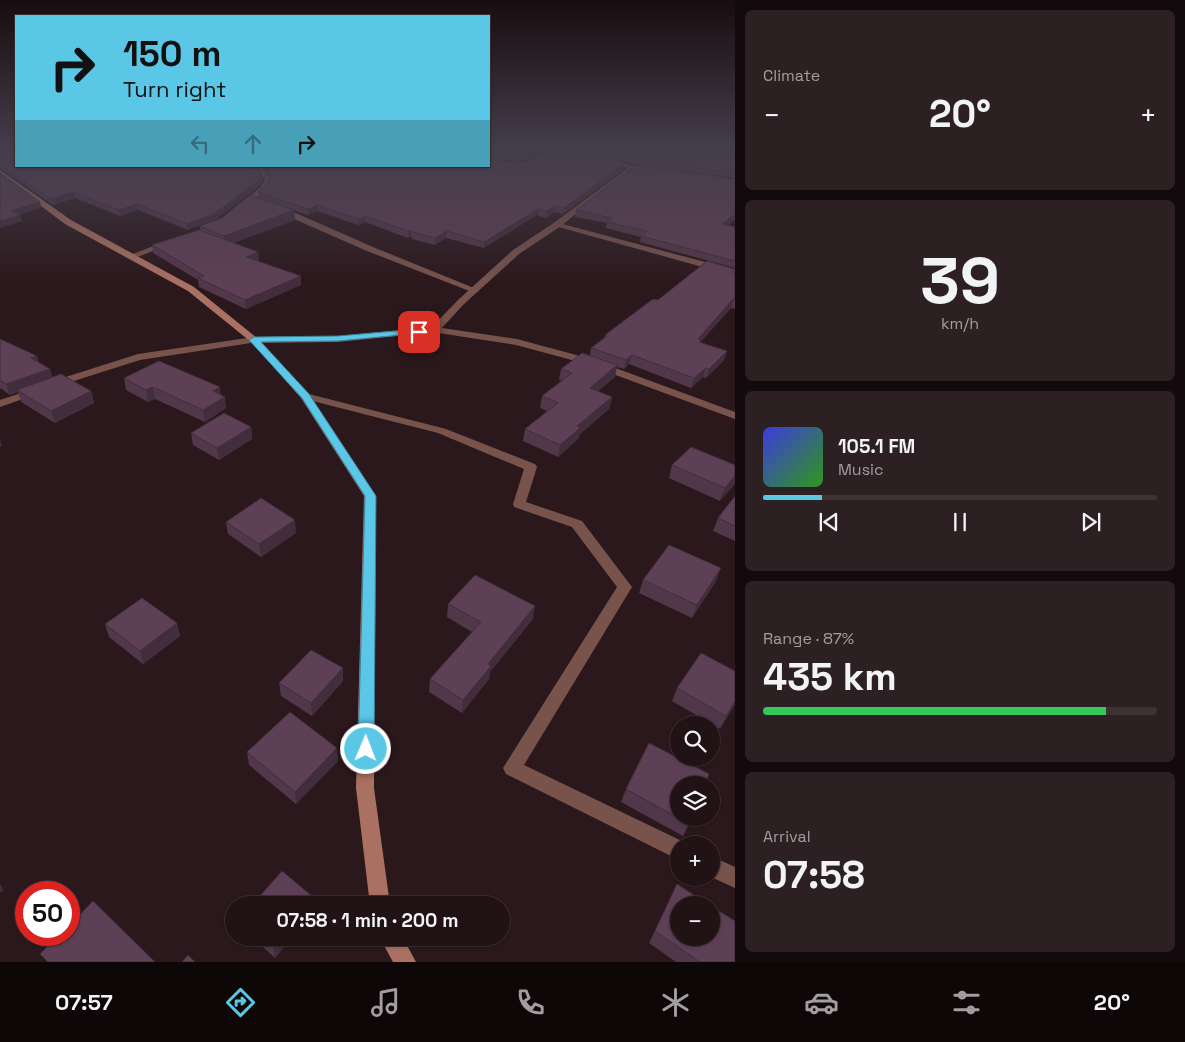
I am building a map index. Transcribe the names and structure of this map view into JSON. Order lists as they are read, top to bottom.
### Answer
{
  "page": {
    "tile": [
      "Climate",
      ["39", "km/h"],
      ["Range · 87%", "435 km"],
      ["Arrival", "07:58"]
    ],
    "turn": ["150 m", "Turn right"],
    "heat": ["−", "20°", "+"],
    "song": ["105.1 FM", "Music"],
    "map_buttons": ["+", "−"],
    "limit": "50",
    "trip": "07:58 · 1 min · 200 m",
    "tabs": ["07:57", "20°"]
  }
}
